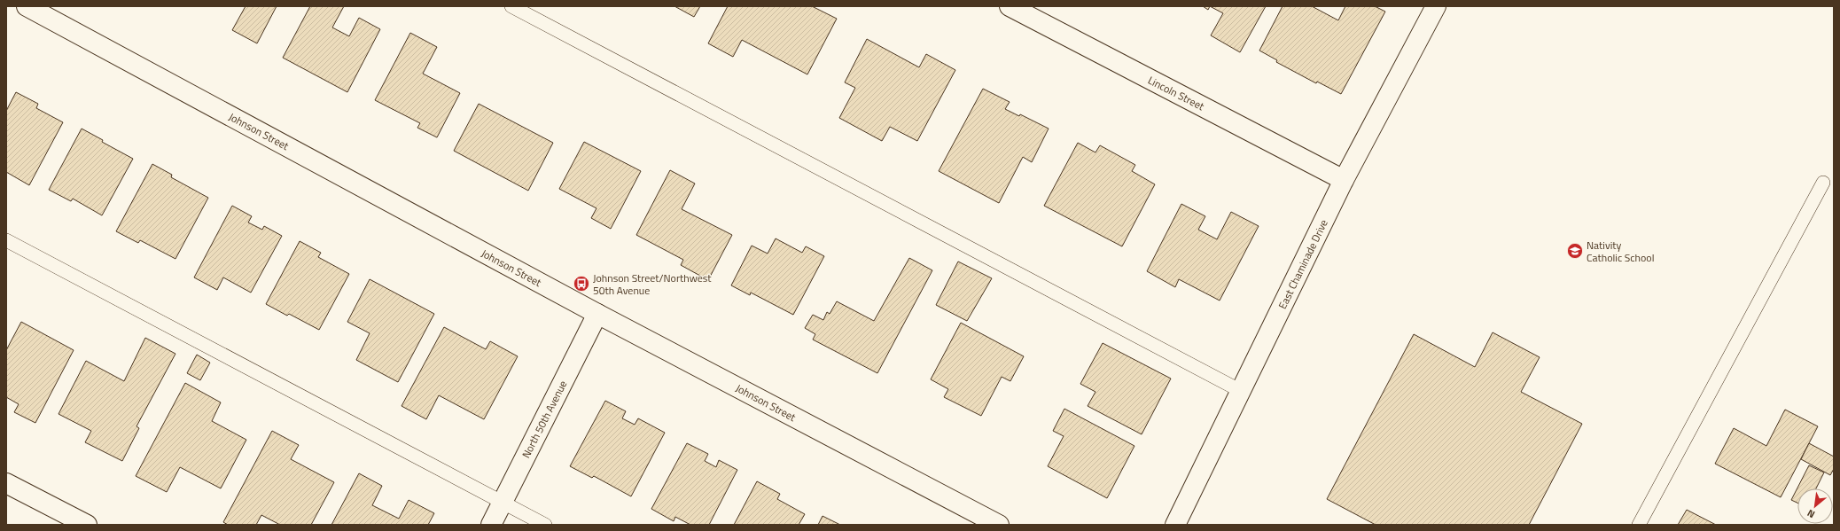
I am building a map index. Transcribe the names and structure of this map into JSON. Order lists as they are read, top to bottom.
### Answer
{
  "streets": {
    "street": [
      "Lincoln Street",
      "Johnson Street",
      "East Chaminade Drive",
      "North 50th Avenue"
    ]
  },
  "crossings": [
    ["Lincoln Street", "East Chaminade Drive"],
    ["Johnson Street", "North 50th Avenue"]
  ],
  "places": {
    "school or university": ["Nativity Catholic School"],
    "bus stop": ["Johnson Street/Northwest 50th Avenue"]
  },
  "north": "bottom left"
}
